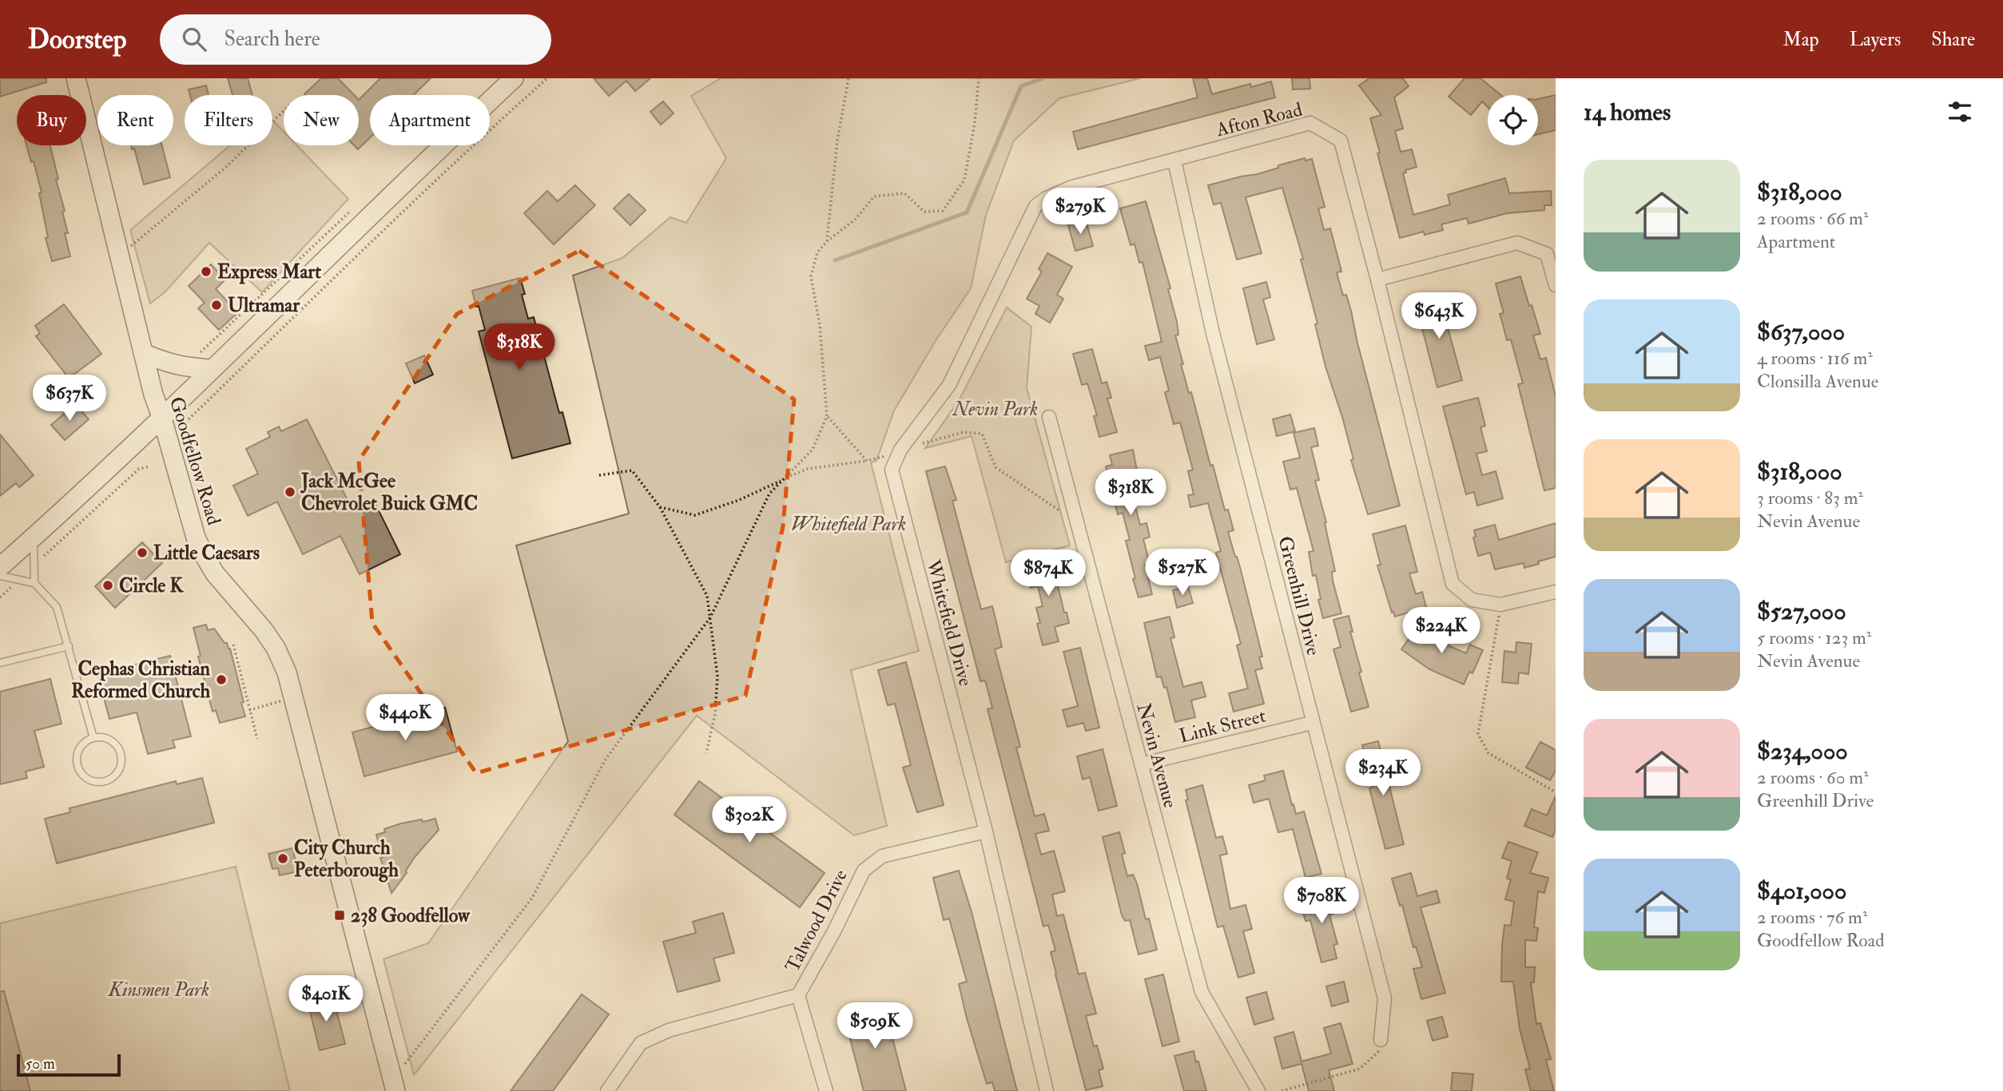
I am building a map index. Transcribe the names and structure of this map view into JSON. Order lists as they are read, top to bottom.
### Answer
{
  "streets": {
    "street": [
      "Afton Road",
      "Goodfellow Road",
      "Greenhill Drive",
      "Whitefield Drive",
      "Link Street",
      "Nevin Avenue",
      "Talwood Drive"
    ]
  },
  "crossings": [
    ["Afton Road", "Greenhill Drive"],
    ["Afton Road", "Whitefield Drive"],
    ["Greenhill Drive", "Link Street"],
    ["Whitefield Drive", "Talwood Drive"],
    ["Link Street", "Nevin Avenue"]
  ],
  "parks": ["Nevin Park", "Whitefield Park", "Kinsmen Park"],
  "places": {
    "other": [
      "Express Mart",
      "Ultramar",
      "Jack McGee Chevrolet Buick GMC",
      "Little Caesars",
      "Circle K",
      "Cephas Christian Reformed Church",
      "City Church Peterborough"
    ],
    "transit": ["238 Goodfellow"]
  },
  "scale_bar": "50 m",
  "page": {
    "header": "Doorstep",
    "search": "Search here",
    "nav": ["Map", "Layers", "Share"],
    "heading": "14 homes",
    "chip": [
      "Buy",
      "Rent",
      "Filters",
      "New",
      "Apartment"
    ],
    "list": [
      {
        "name": "$318,000",
        "note": "2 rooms · 66 m² · Apartment"
      },
      {
        "name": "$637,000",
        "note": "4 rooms · 116 m² · Clonsilla Avenue"
      },
      {
        "name": "$318,000",
        "note": "3 rooms · 83 m² · Nevin Avenue"
      },
      {
        "name": "$527,000",
        "note": "5 rooms · 123 m² · Nevin Avenue"
      },
      {
        "name": "$234,000",
        "note": "2 rooms · 60 m² · Greenhill Drive"
      },
      {
        "name": "$401,000",
        "note": "2 rooms · 76 m² · Goodfellow Road"
      }
    ],
    "price": [
      "$279K",
      "$643K",
      "$318K",
      "$637K",
      "$318K",
      "$527K",
      "$874K",
      "$224K",
      "$440K",
      "$234K",
      "$302K",
      "$708K",
      "$401K",
      "$509K"
    ],
    "scale": "50 m"
  }
}
